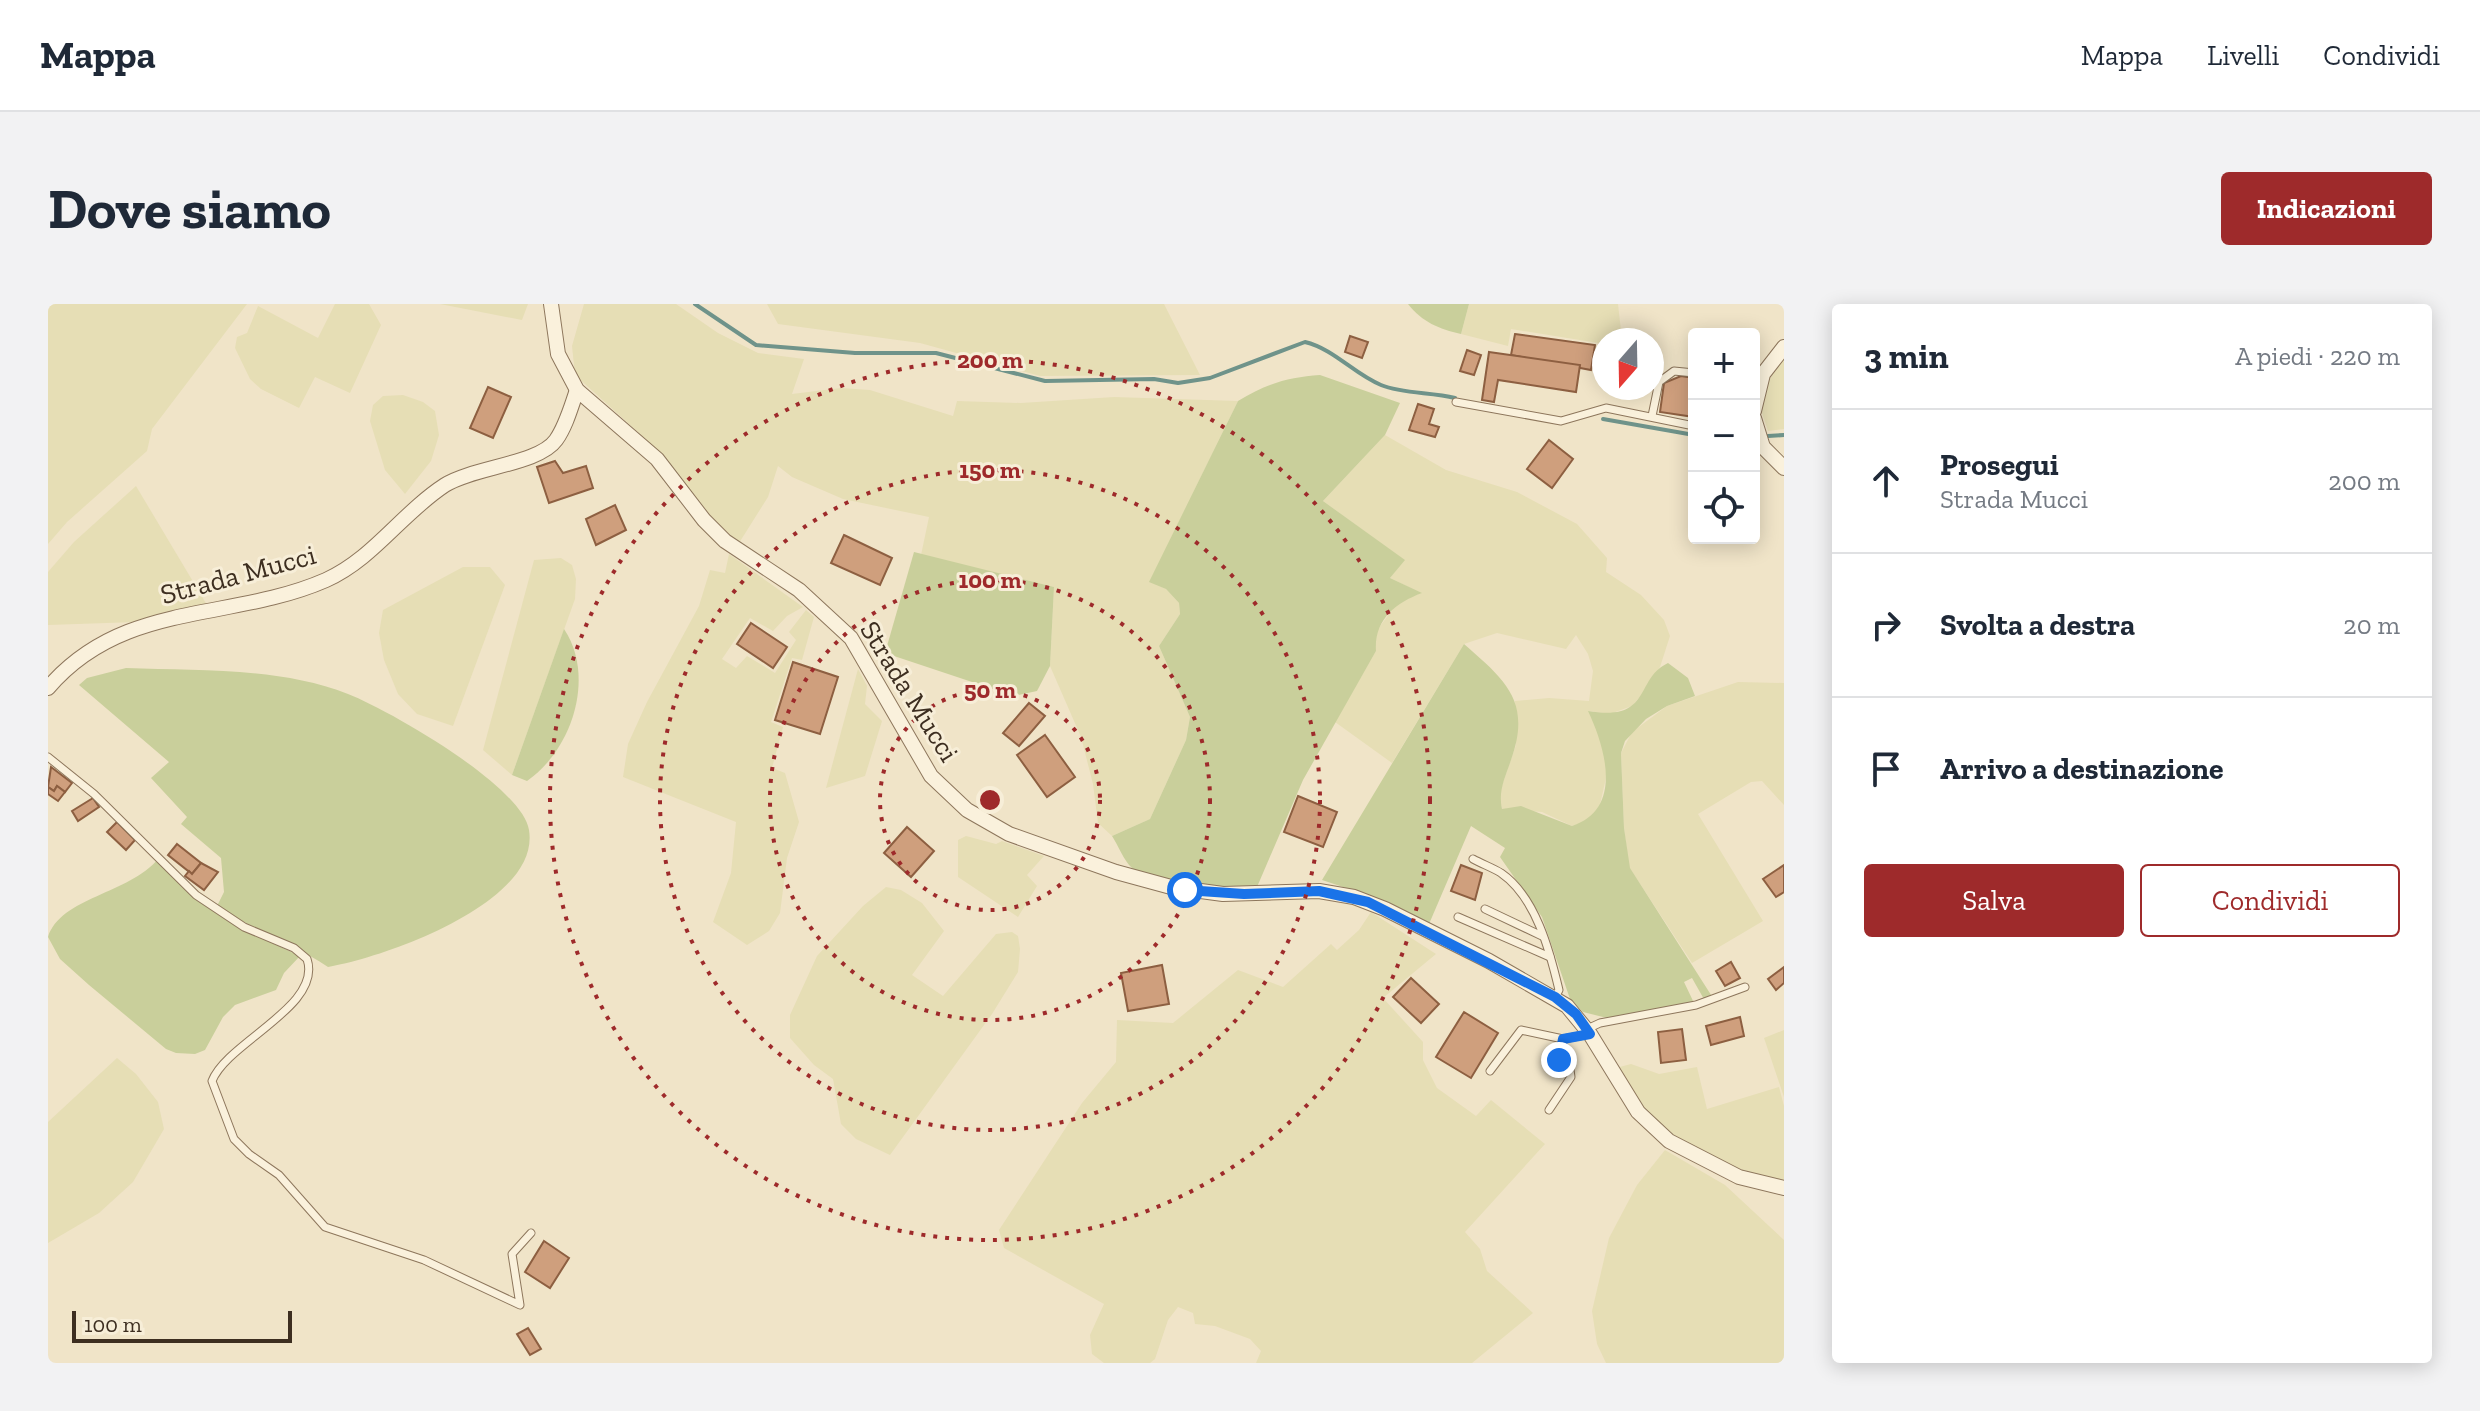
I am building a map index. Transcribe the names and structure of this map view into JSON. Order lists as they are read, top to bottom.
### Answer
{
  "streets": {
    "street": ["Strada Mucci"]
  },
  "scale_bar": "100 m",
  "north": "bottom",
  "page": {
    "header": "Mappa",
    "nav": ["Mappa", "Livelli", "Condividi"],
    "buttons": [
      "Indicazioni",
      ["Salva", "Condividi"]
    ],
    "title": "Dove siamo",
    "heading": ["3 min", "A piedi · 220 m"],
    "map_buttons": ["+", "−"],
    "list": [
      ["Prosegui", "Strada Mucci", "200 m"],
      ["Svolta a destra", "20 m"],
      "Arrivo a destinazione"
    ],
    "scale": "100 m"
  },
  "rings": [
    "200 m",
    "150 m",
    "100 m",
    "50 m"
  ]
}
